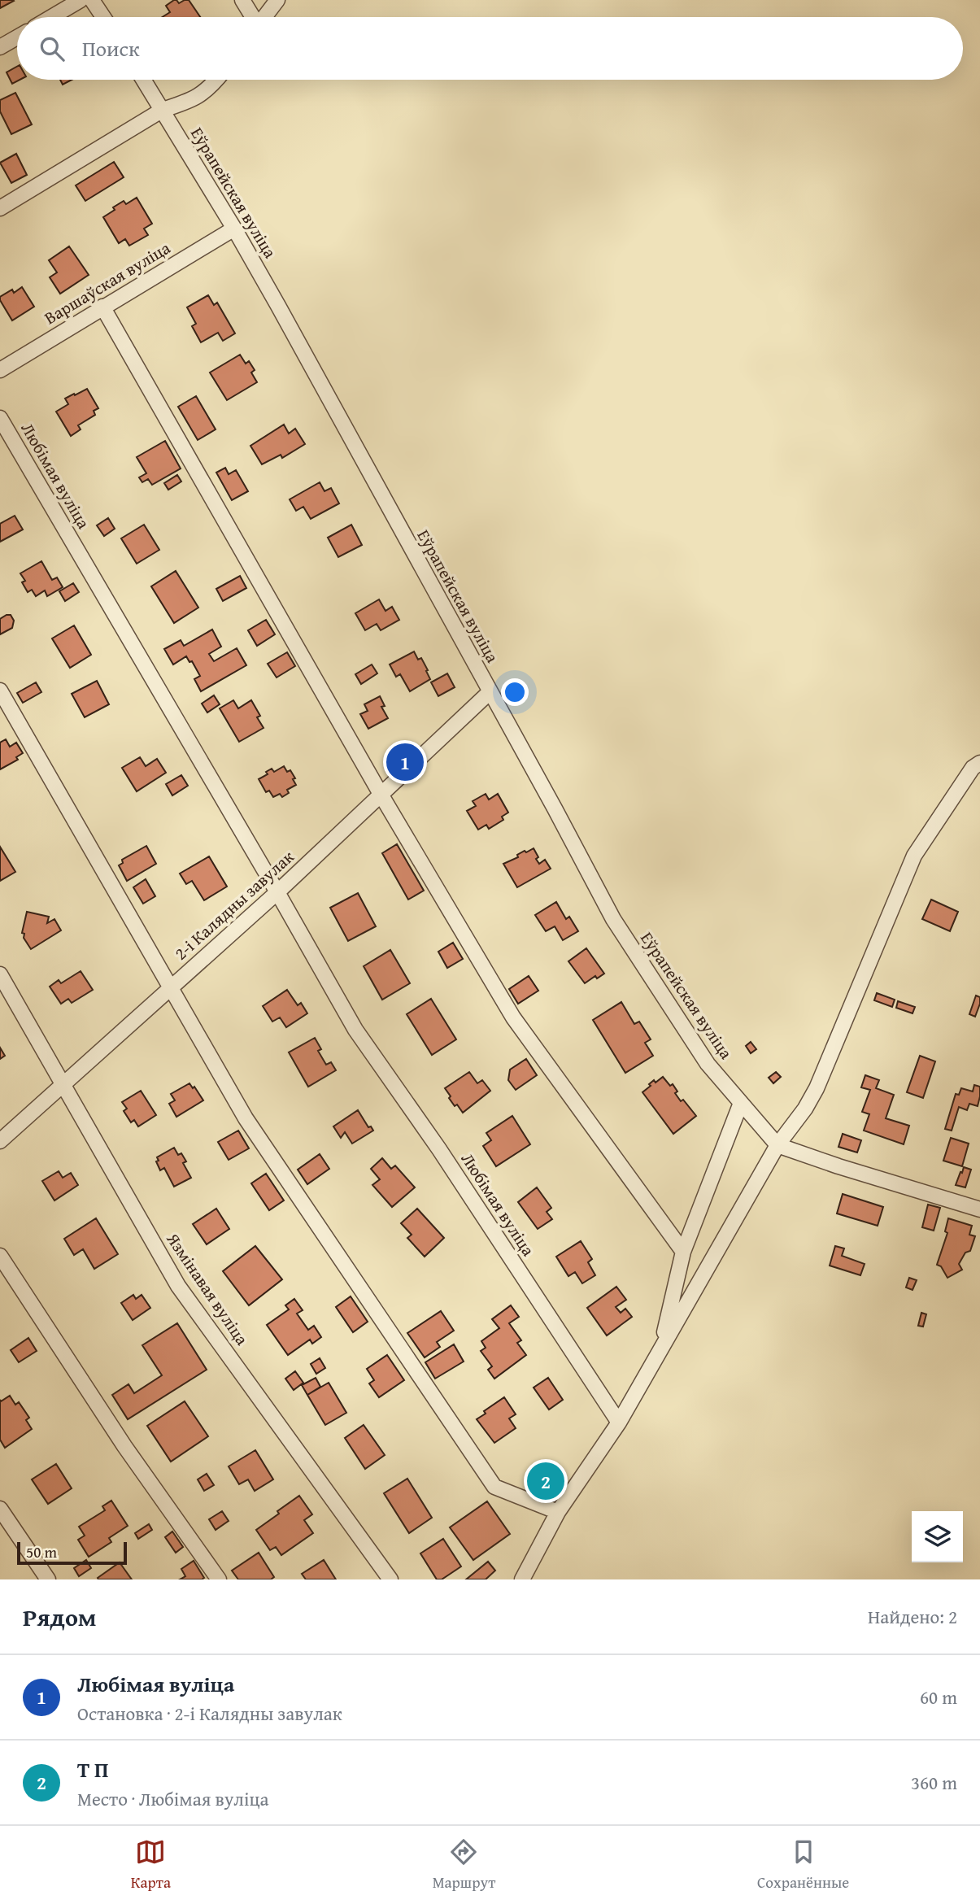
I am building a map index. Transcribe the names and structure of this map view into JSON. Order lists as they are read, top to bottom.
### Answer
{
  "streets": {
    "street": [
      "Еўрапейская вуліца",
      "Варшаўская вуліца",
      "Любімая вуліца",
      "2-і Калядны завулак",
      "Язмінавая вуліца"
    ]
  },
  "crossings": [
    ["Еўрапейская вуліца", "Варшаўская вуліца"],
    ["Еўрапейская вуліца", "2-і Калядны завулак"],
    ["Любімая вуліца", "2-і Калядны завулак"],
    ["2-і Калядны завулак", "Язмінавая вуліца"]
  ],
  "scale_bar": "50 m",
  "page": {
    "search": "Поиск",
    "pins": ["1", "2"],
    "scale": "50 m",
    "heading": ["Рядом", "Найдено: 2"],
    "list": [
      {
        "mark": "1",
        "name": "Любімая вуліца",
        "note": "Остановка · 2-і Калядны завулак",
        "value": "60 m"
      },
      {
        "mark": "2",
        "name": "Т П",
        "note": "Место · Любімая вуліца",
        "value": "360 m"
      }
    ],
    "nav": ["Карта", "Маршрут", "Сохранённые"]
  }
}
